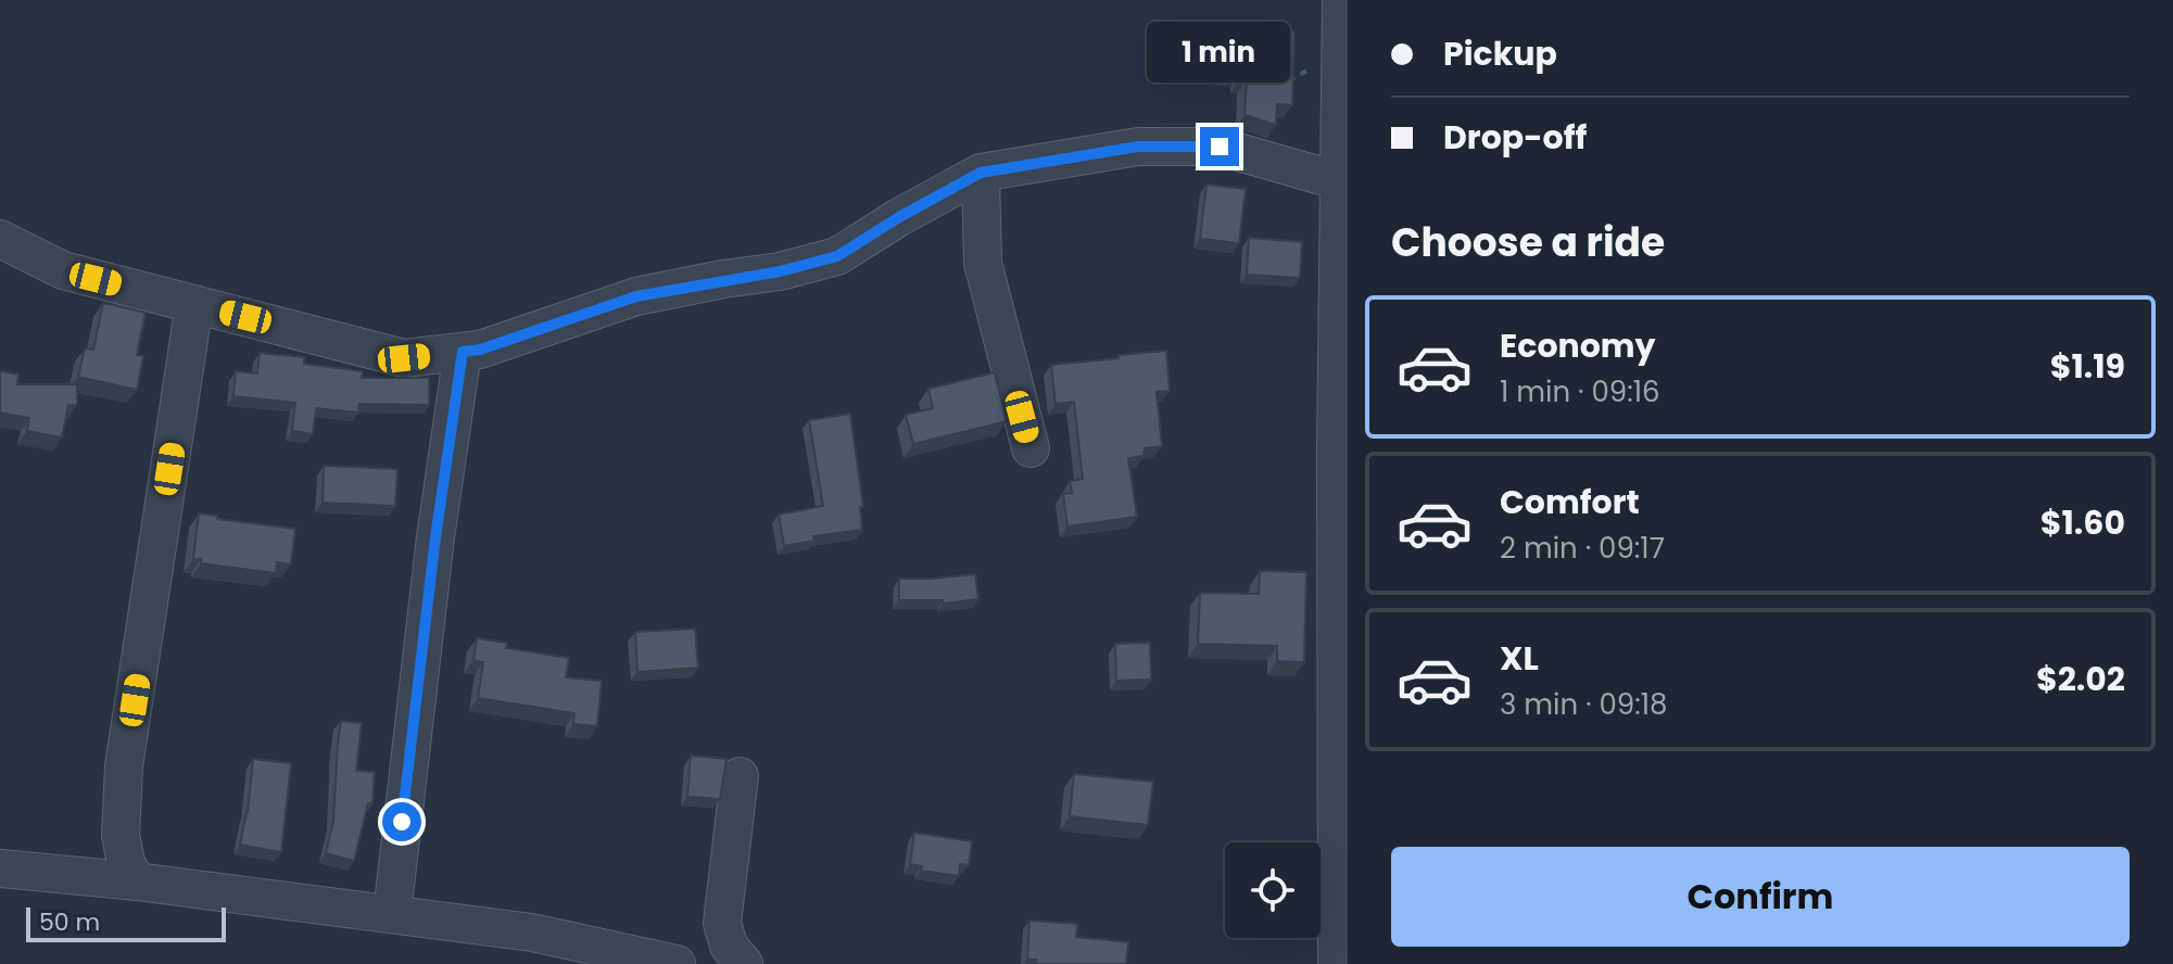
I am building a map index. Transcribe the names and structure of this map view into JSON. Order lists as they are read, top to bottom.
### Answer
{
  "scale_bar": "50 m",
  "page": {
    "banner": ["Pickup", "Drop-off"],
    "bubble": "1 min",
    "heading": "Choose a ride",
    "list": [
      {
        "name": "Economy",
        "note": "1 min · 09:16",
        "value": "$1.19"
      },
      {
        "name": "Comfort",
        "note": "2 min · 09:17",
        "value": "$1.60"
      },
      {
        "name": "XL",
        "note": "3 min · 09:18",
        "value": "$2.02"
      }
    ],
    "buttons": "Confirm",
    "scale": "50 m"
  }
}
